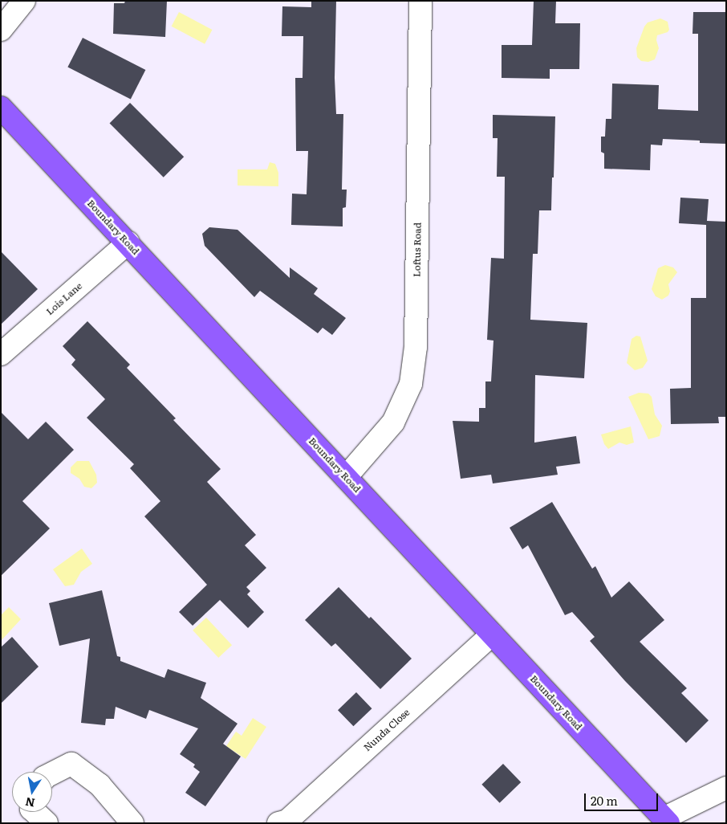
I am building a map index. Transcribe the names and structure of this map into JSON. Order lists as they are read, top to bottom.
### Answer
{
  "streets": {
    "main road": ["Boundary Road"],
    "street": ["Loftus Road", "Lois Lane", "Nunda Close"]
  },
  "crossings": [
    ["Boundary Road", "Loftus Road"],
    ["Boundary Road", "Lois Lane"],
    ["Boundary Road", "Nunda Close"]
  ],
  "scale_bar": "20 m",
  "north": "bottom"
}
